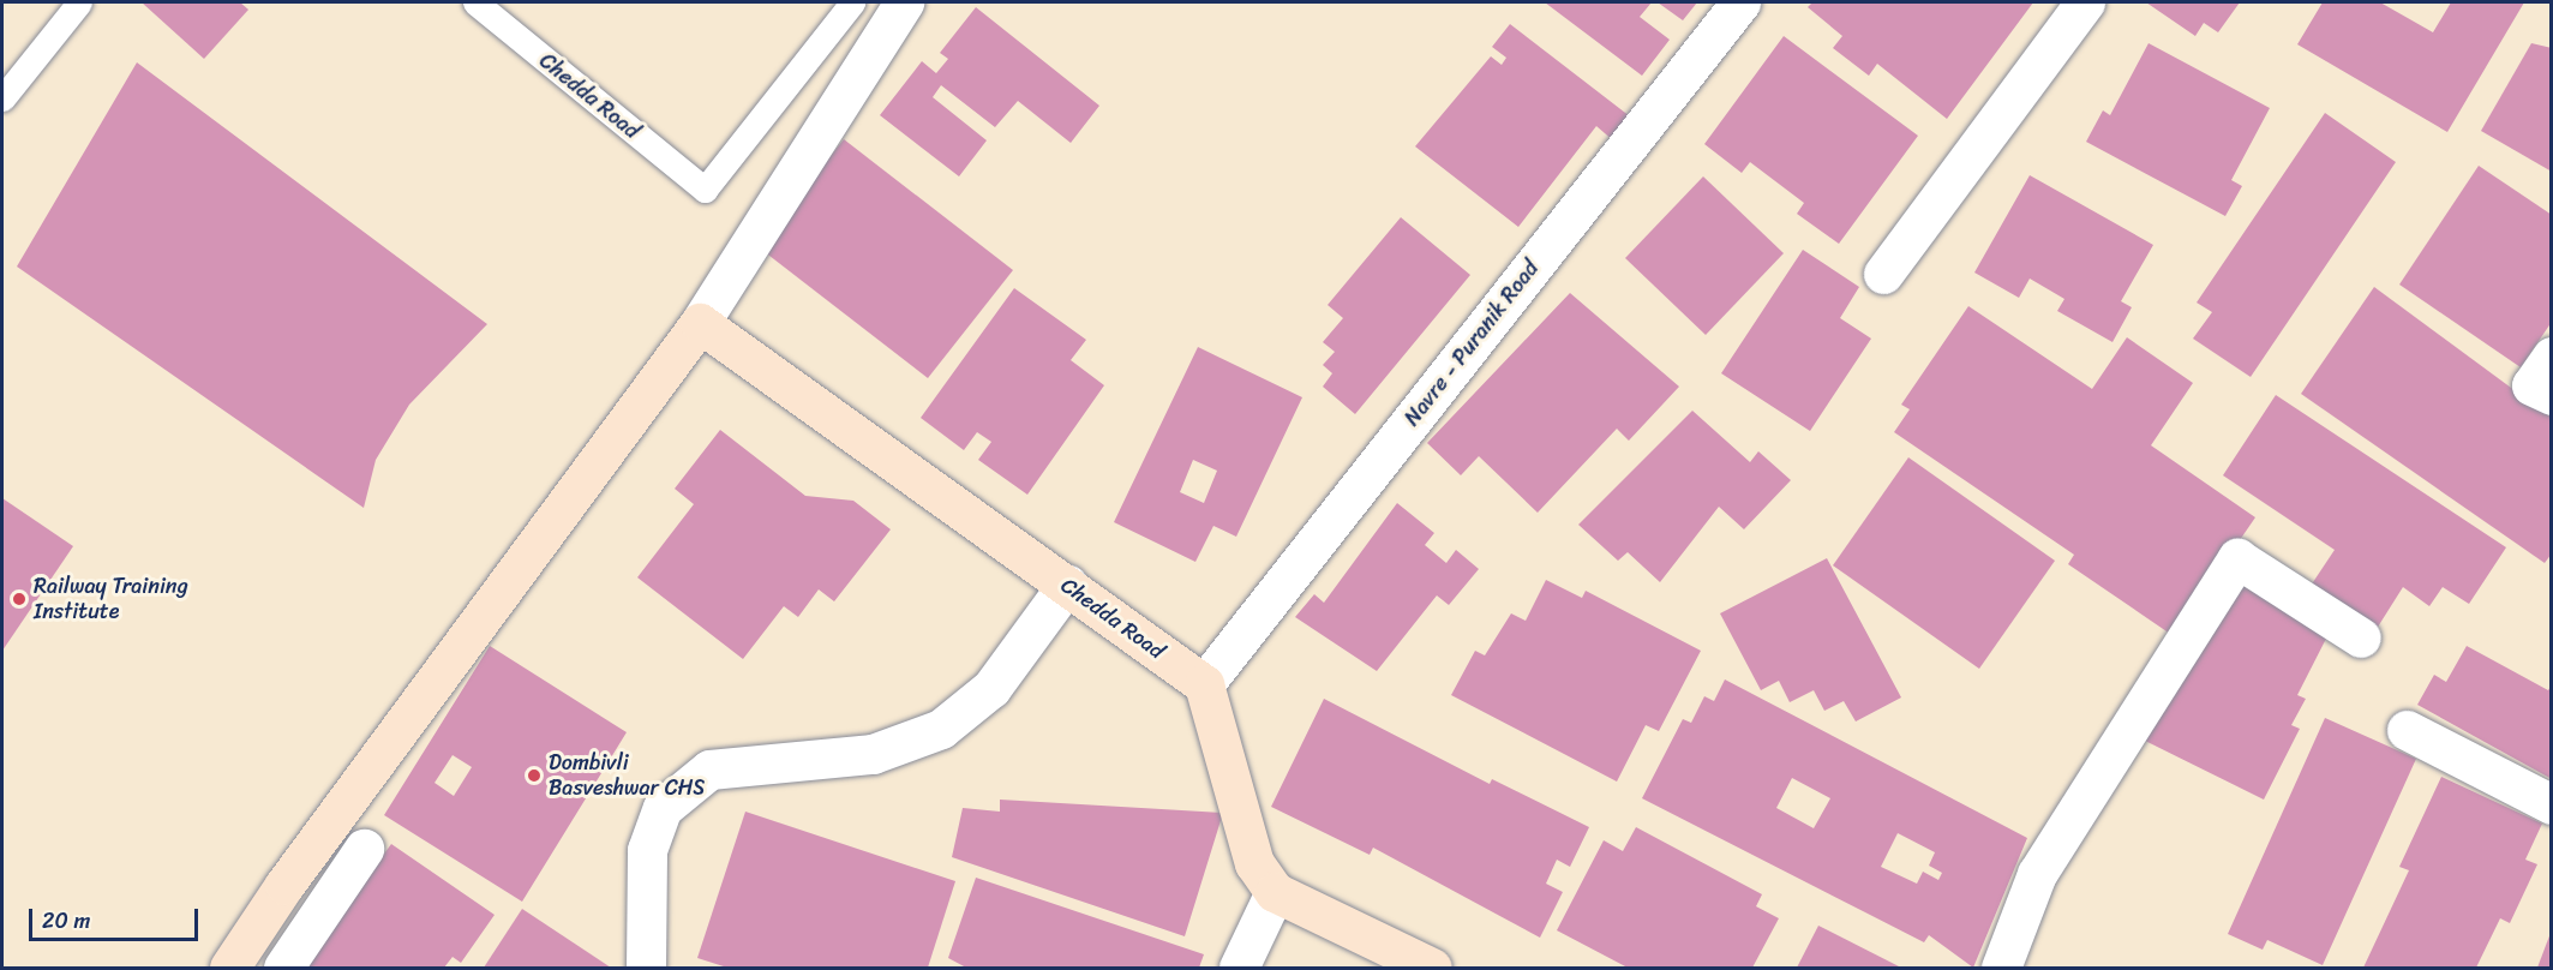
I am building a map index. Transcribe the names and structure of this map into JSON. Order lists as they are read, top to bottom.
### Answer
{
  "streets": {
    "street": ["Chedda Road", "Navre - Puranik Road"]
  },
  "crossings": [
    ["Chedda Road", "Navre - Puranik Road"]
  ],
  "places": ["Railway Training Institute", "Dombivli Basveshwar CHS"],
  "scale_bar": "20 m"
}
